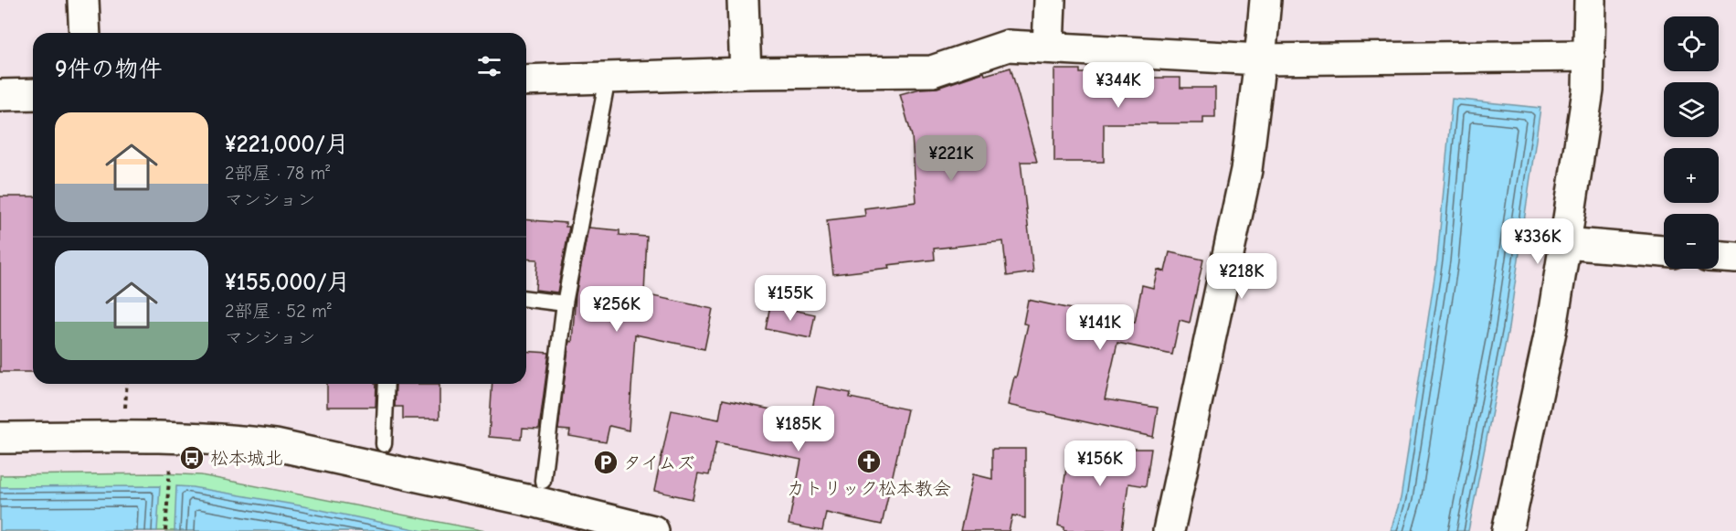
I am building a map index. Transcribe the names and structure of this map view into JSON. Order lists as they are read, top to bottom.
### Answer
{
  "places": {
    "bus stop": ["松本城北"],
    "church": ["カトリック松本教会"],
    "parking": ["タイムズ"]
  },
  "page": {
    "map_buttons": ["+", "−"],
    "heading": "9件の物件",
    "price": [
      "¥344K",
      "¥221K",
      "¥336K",
      "¥218K",
      "¥155K",
      "¥256K",
      "¥141K",
      "¥185K",
      "¥156K"
    ],
    "list": [
      {
        "name": "¥221,000/月",
        "note": "2部屋 · 78 m² · マンション"
      },
      {
        "name": "¥155,000/月",
        "note": "2部屋 · 52 m² · マンション"
      }
    ]
  }
}
